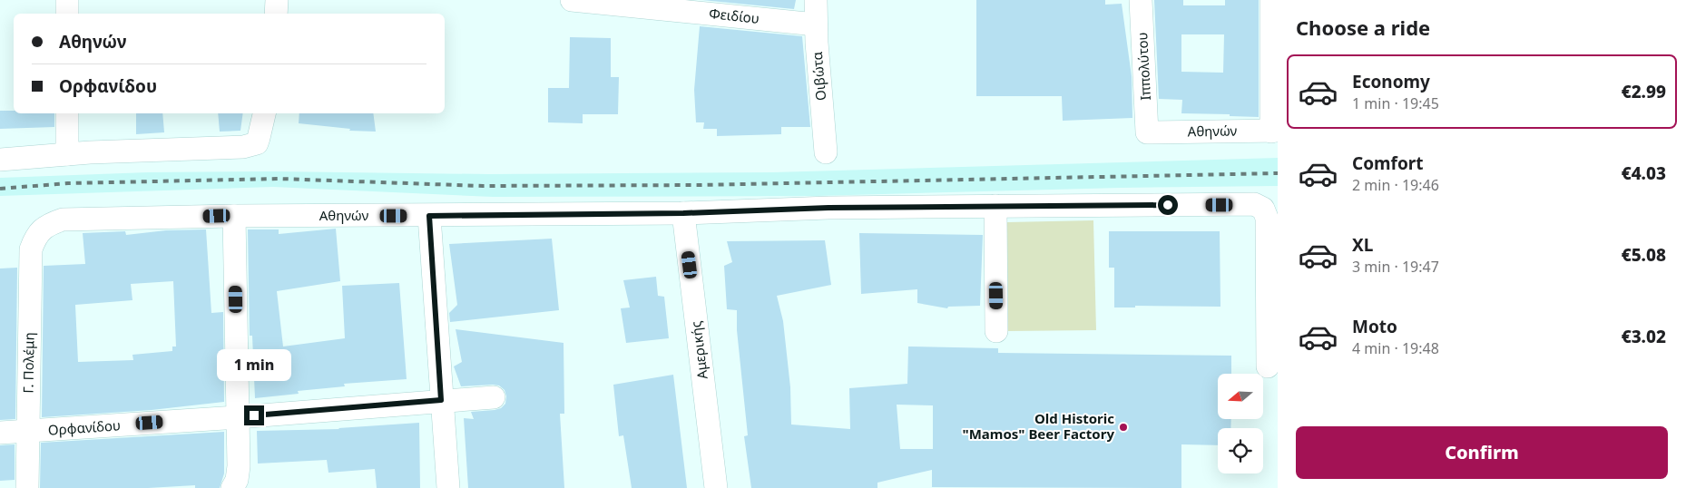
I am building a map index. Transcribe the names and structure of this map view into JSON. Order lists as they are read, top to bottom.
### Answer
{
  "streets": {
    "street": [
      "Φειδίου",
      "Ιππολύτου",
      "Οιβώτα",
      "Αθηνών",
      "Αμερικής",
      "Γ. Πολέμη",
      "Ορφανίδου"
    ]
  },
  "crossings": [
    ["Φειδίου", "Οιβώτα"],
    ["Ιππολύτου", "Αθηνών"],
    ["Αθηνών", "Αμερικής"],
    ["Αθηνών", "Γ. Πολέμη"],
    ["Γ. Πολέμη", "Ορφανίδου"]
  ],
  "places": ["Old Historic \"Mamos\" Beer Factory"],
  "north": "left",
  "page": {
    "heading": "Choose a ride",
    "banner": ["Αθηνών", "Ορφανίδου"],
    "list": [
      {
        "name": "Economy",
        "note": "1 min · 19:45",
        "value": "€2.99"
      },
      {
        "name": "Comfort",
        "note": "2 min · 19:46",
        "value": "€4.03"
      },
      {
        "name": "XL",
        "note": "3 min · 19:47",
        "value": "€5.08"
      },
      {
        "name": "Moto",
        "note": "4 min · 19:48",
        "value": "€3.02"
      }
    ],
    "bubble": "1 min",
    "buttons": "Confirm"
  }
}
